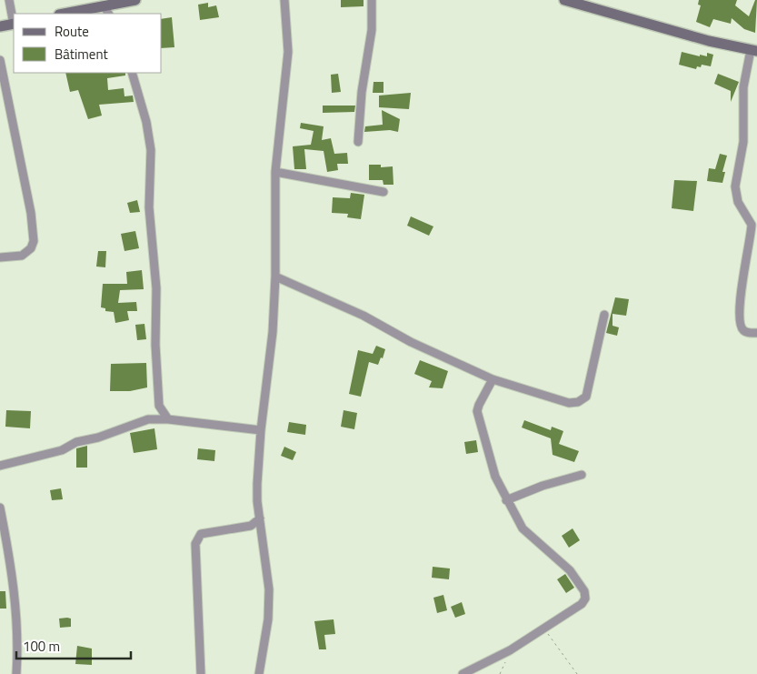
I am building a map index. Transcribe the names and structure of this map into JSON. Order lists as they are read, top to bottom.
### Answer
{
  "legend": ["Route", "Bâtiment"],
  "scale_bar": "100 m"
}
